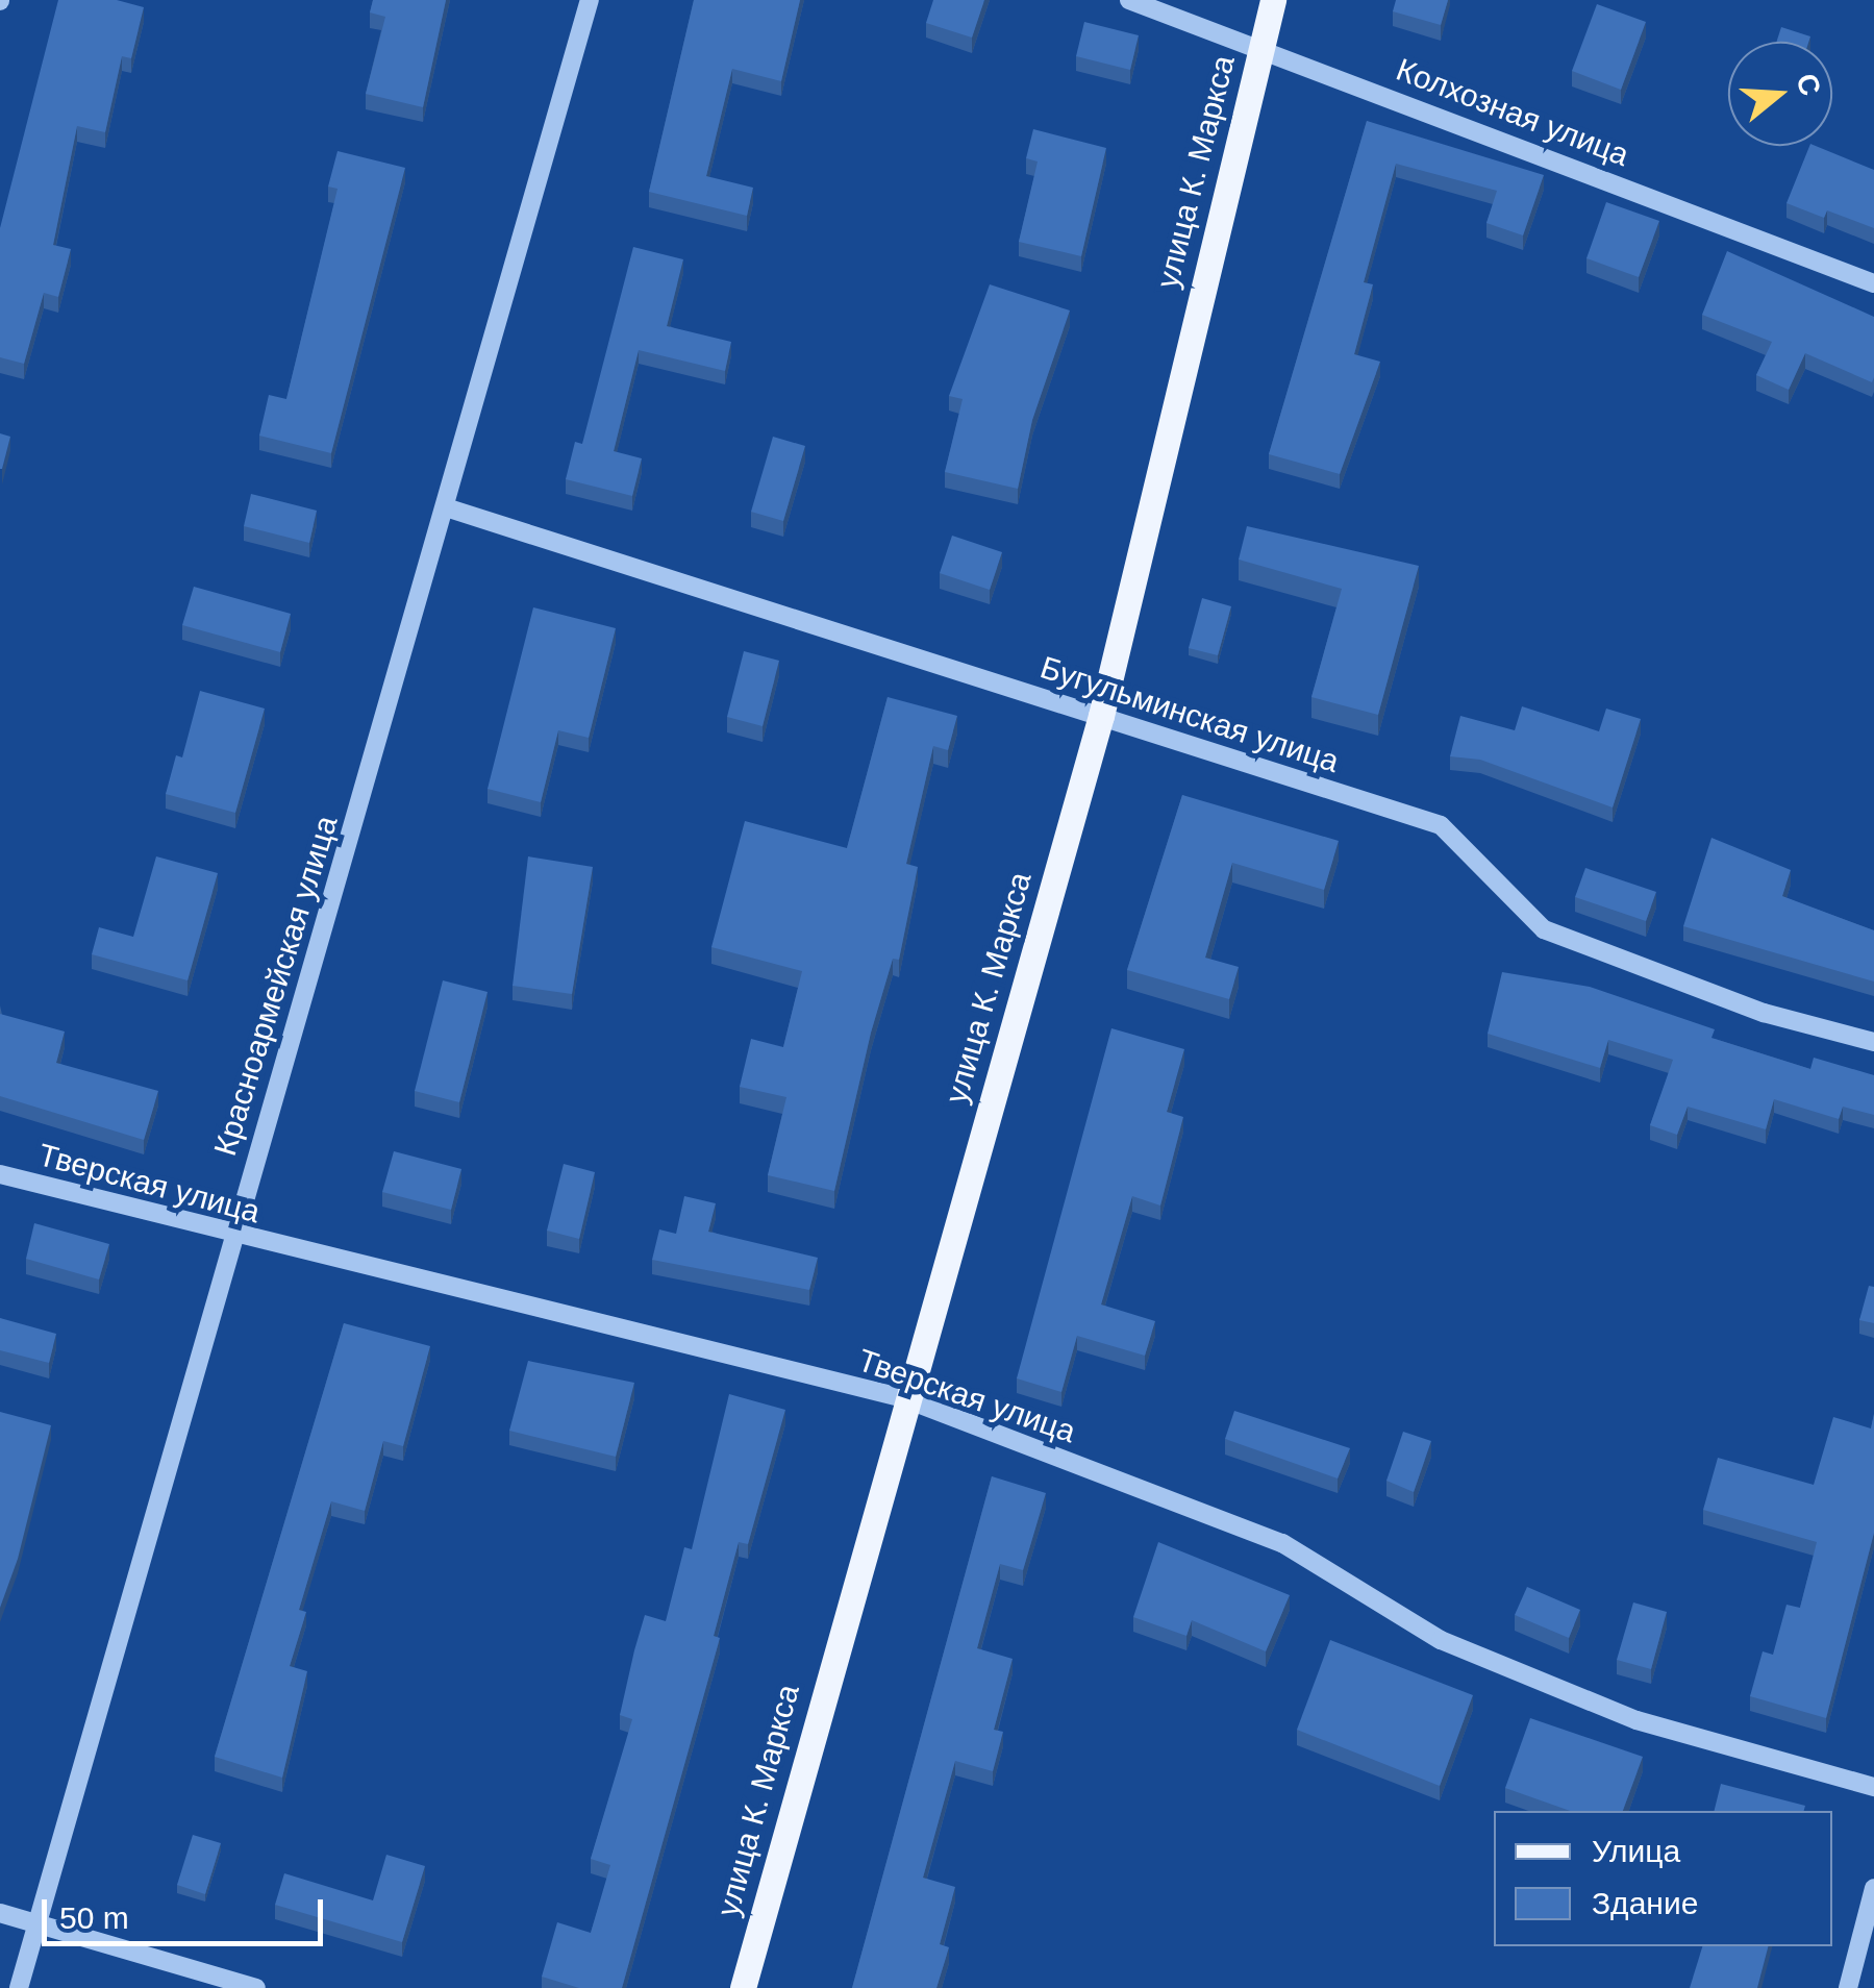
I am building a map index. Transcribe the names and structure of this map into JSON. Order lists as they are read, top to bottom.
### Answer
{
  "streets": {
    "main road": ["улица К. Маркса"],
    "street": [
      "Колхозная улица",
      "Бугульминская улица",
      "Красноармейская улица",
      "Тверская улица"
    ]
  },
  "crossings": [
    ["Колхозная улица", "улица К. Маркса"],
    ["улица К. Маркса", "Бугульминская улица"],
    ["улица К. Маркса", "Тверская улица"],
    ["Бугульминская улица", "Красноармейская улица"],
    ["Красноармейская улица", "Тверская улица"]
  ],
  "legend": ["Улица", "Здание"],
  "scale_bar": "50 m",
  "north": "right"
}
